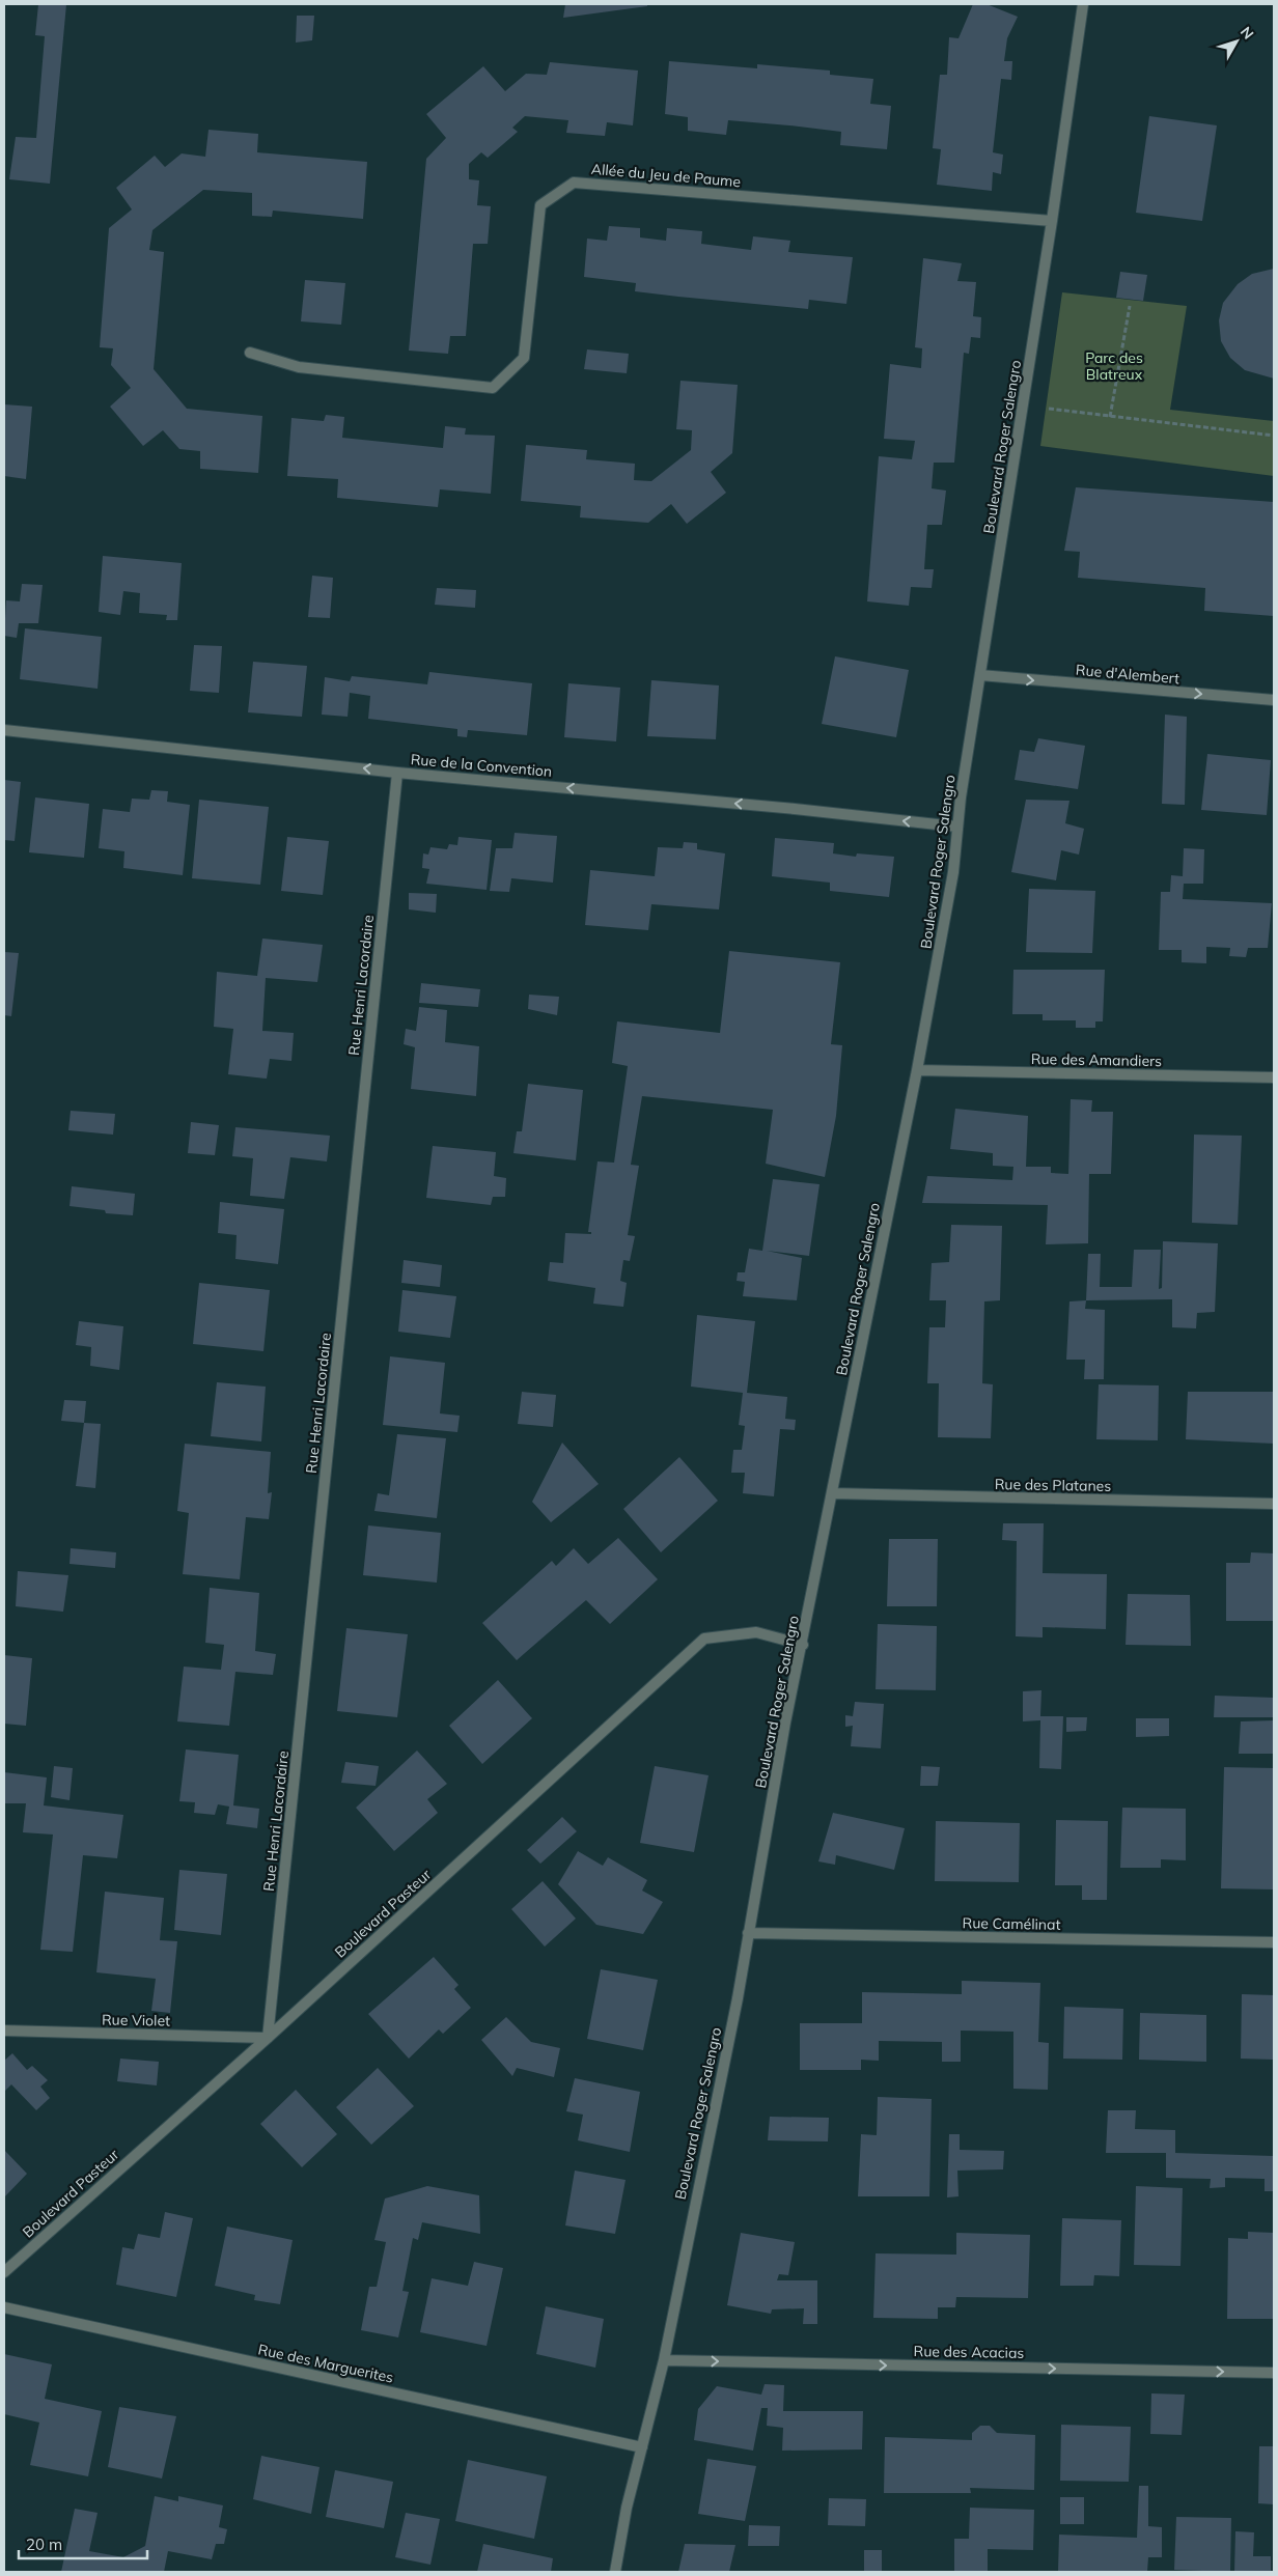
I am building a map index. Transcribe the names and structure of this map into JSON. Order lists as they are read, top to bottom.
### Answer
{
  "streets": {
    "street": [
      "Allée du Jeu de Paume",
      "Boulevard Roger Salengro",
      "Rue d'Alembert",
      "Rue de la Convention",
      "Rue Henri Lacordaire",
      "Rue des Amandiers",
      "Rue des Platanes",
      "Boulevard Pasteur",
      "Rue Camélinat",
      "Rue Violet",
      "Rue des Acacias",
      "Rue des Marguerites"
    ]
  },
  "crossings": [
    ["Allée du Jeu de Paume", "Boulevard Roger Salengro"],
    ["Boulevard Roger Salengro", "Rue d'Alembert"],
    ["Boulevard Roger Salengro", "Rue de la Convention"],
    ["Boulevard Roger Salengro", "Rue des Amandiers"],
    ["Boulevard Roger Salengro", "Rue des Platanes"],
    ["Boulevard Roger Salengro", "Boulevard Pasteur"],
    ["Boulevard Roger Salengro", "Rue Camélinat"],
    ["Boulevard Roger Salengro", "Rue des Acacias"],
    ["Boulevard Roger Salengro", "Rue des Marguerites"],
    ["Rue de la Convention", "Rue Henri Lacordaire"],
    ["Rue Henri Lacordaire", "Boulevard Pasteur"],
    ["Rue Henri Lacordaire", "Rue Violet"],
    ["Boulevard Pasteur", "Rue Violet"]
  ],
  "one_way": ["Rue d'Alembert", "Rue de la Convention", "Rue des Acacias"],
  "parks": ["Parc des Blatreux"],
  "scale_bar": "20 m",
  "north": "top right"
}
